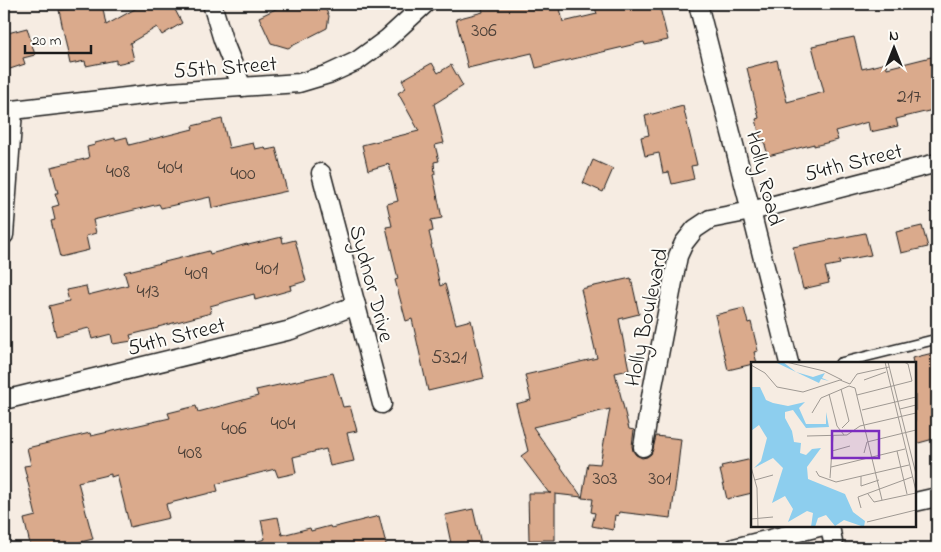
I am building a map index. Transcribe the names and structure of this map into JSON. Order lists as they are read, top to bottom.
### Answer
{
  "streets": {
    "street": [
      "55th Street",
      "54th Street",
      "Holly Road",
      "Sydnor Drive",
      "Holly Boulevard"
    ]
  },
  "crossings": [
    ["54th Street", "Holly Road"],
    ["54th Street", "Sydnor Drive"],
    ["54th Street", "Holly Boulevard"],
    ["Holly Road", "Holly Boulevard"]
  ],
  "house_numbers": [
    "306",
    "217",
    "404",
    "408",
    "400",
    "401",
    "409",
    "413",
    "5321",
    "404",
    "406",
    "408",
    "303",
    "301"
  ],
  "scale_bar": "20 m",
  "north": "top"
}
